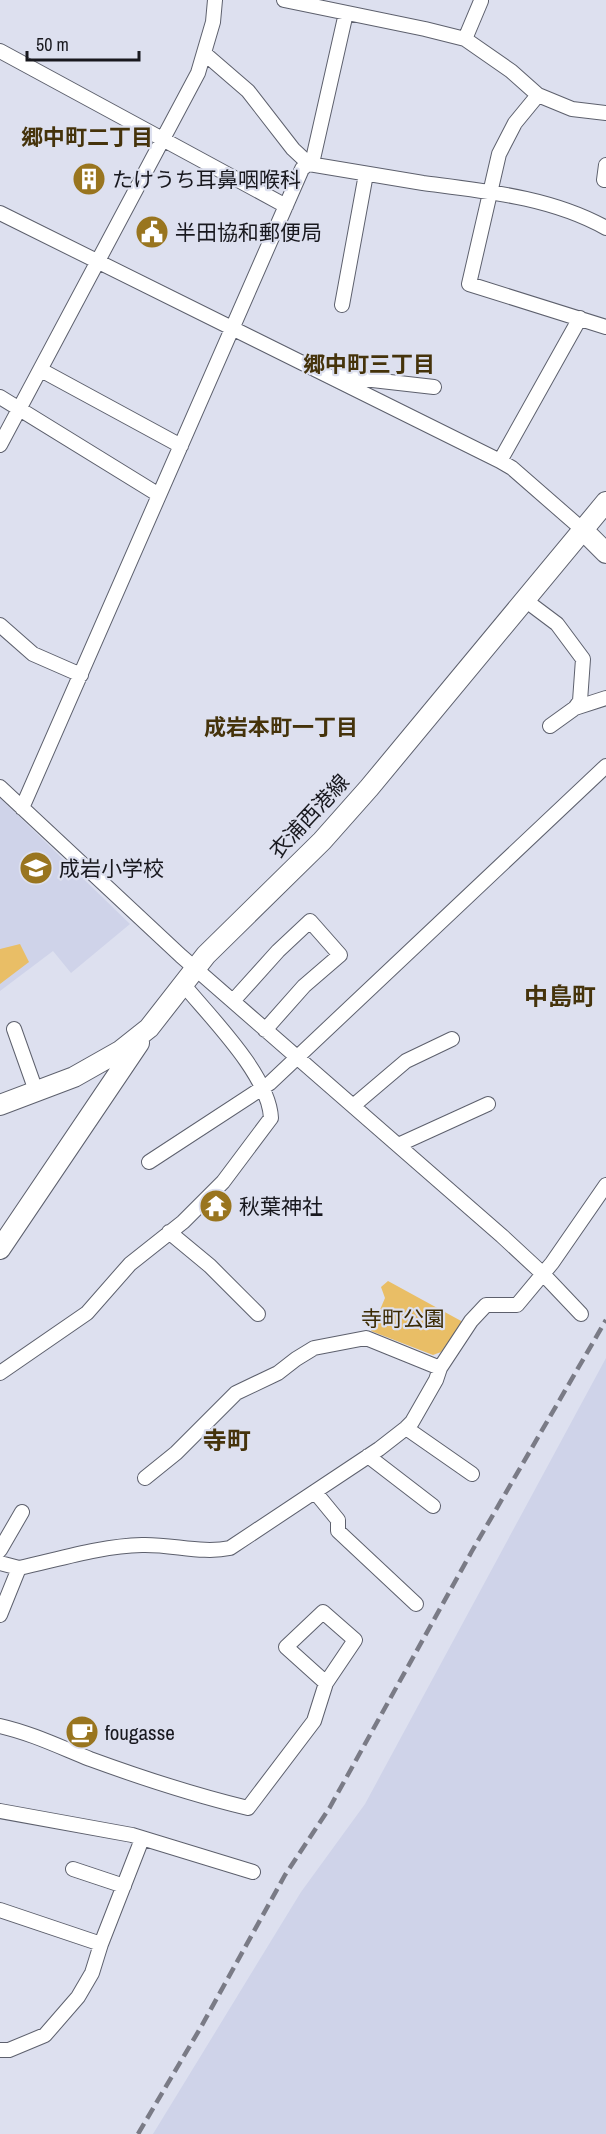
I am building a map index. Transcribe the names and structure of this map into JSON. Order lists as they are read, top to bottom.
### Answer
{
  "streets": {
    "main road": ["衣浦西港線"]
  },
  "districts": [
    "郷中町二丁目",
    "郷中町三丁目",
    "成岩本町一丁目",
    "中島町",
    "寺町"
  ],
  "parks": ["寺町公園"],
  "places": {
    "building": ["たけうち耳鼻咽喉科"],
    "public building": ["半田協和郵便局"],
    "school or university": ["成岩小学校"],
    "temple": ["秋葉神社"],
    "cafe": ["fougasse"]
  },
  "scale_bar": "50 m"
}
